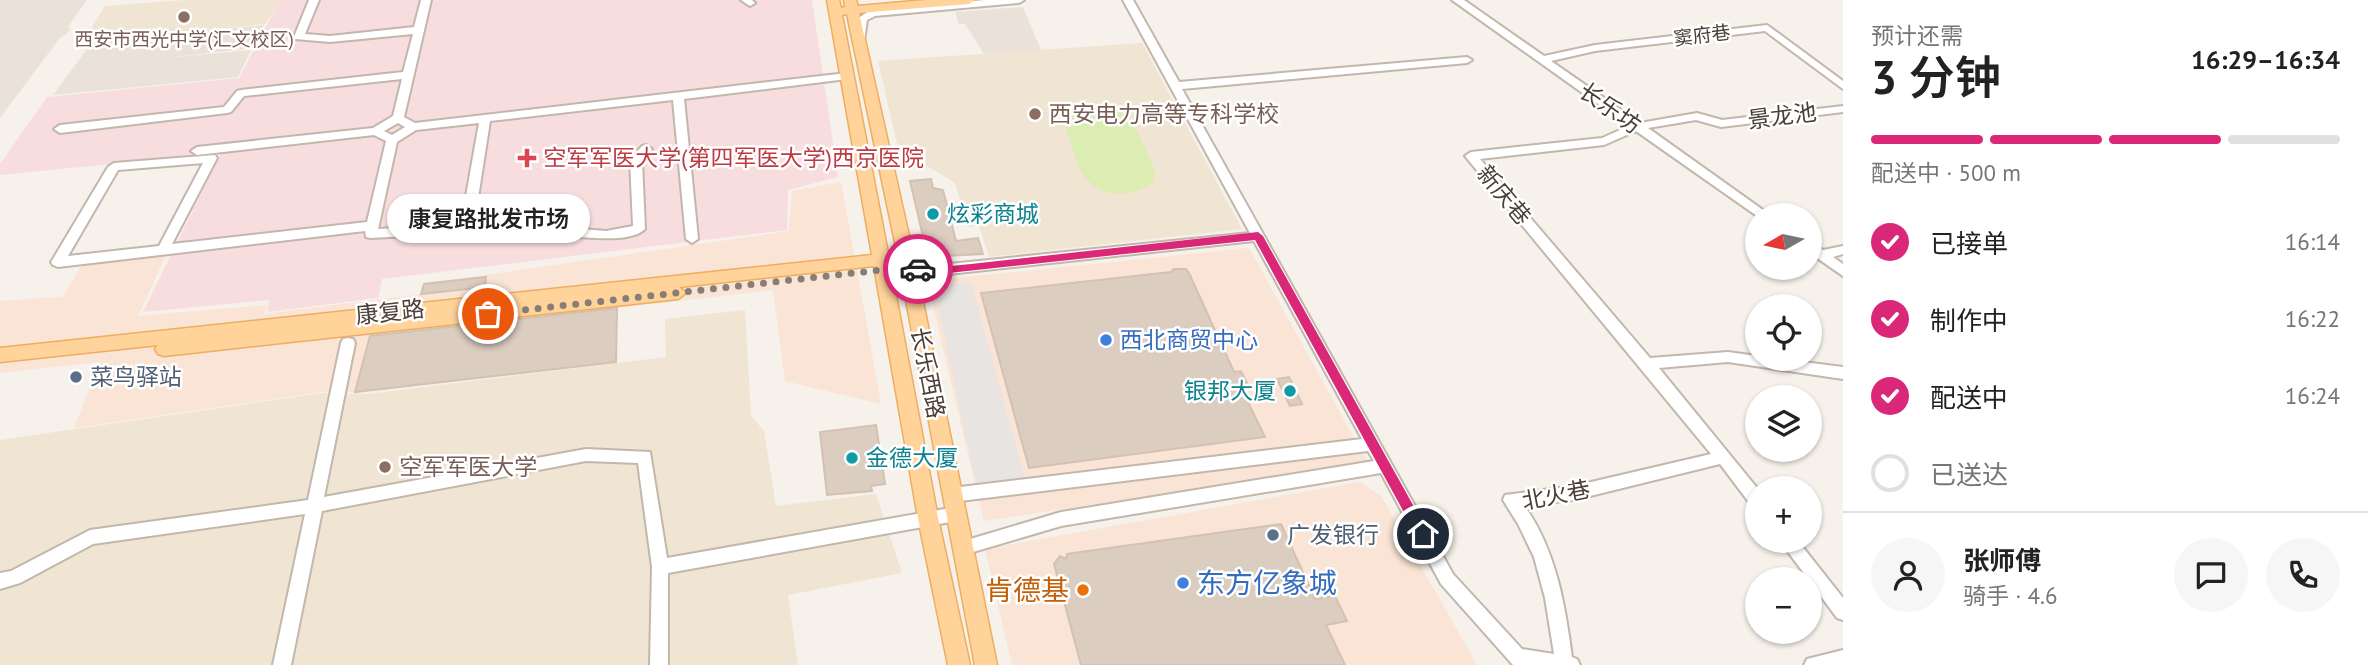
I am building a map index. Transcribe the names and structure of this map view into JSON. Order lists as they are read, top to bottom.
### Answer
{
  "streets": {
    "main road": ["康复路", "长乐西路"],
    "street": [
      "窦府巷",
      "长乐坊",
      "景龙池",
      "新庆巷",
      "北火巷"
    ]
  },
  "crossings": [
    ["窦府巷", "长乐坊"],
    ["长乐坊", "新庆巷"],
    ["景龙池", "新庆巷"],
    ["康复路", "长乐西路"]
  ],
  "places": {
    "other": [
      "西安市西光中学(汇文校区)",
      "西安电力高等专科学校",
      "炫彩商城",
      "康复路批发市场",
      "西北商贸中心",
      "菜鸟驿站",
      "银邦大厦",
      "金德大厦",
      "空军军医大学",
      "广发银行",
      "东方亿象城",
      "肯德基"
    ],
    "health": ["空军军医大学(第四军医大学)西京医院"]
  },
  "north": "left",
  "page": {
    "heading": ["3 分钟", "预计还需", "16:29–16:34"],
    "panel": ["张师傅", "骑手 · 4.6"],
    "bar": "配送中 · 500 m",
    "bubble": "康复路批发市场",
    "map_buttons": ["+", "−"],
    "list": [
      ["已接单", "16:14"],
      ["制作中", "16:22"],
      ["配送中", "16:24"],
      "已送达"
    ]
  }
}
